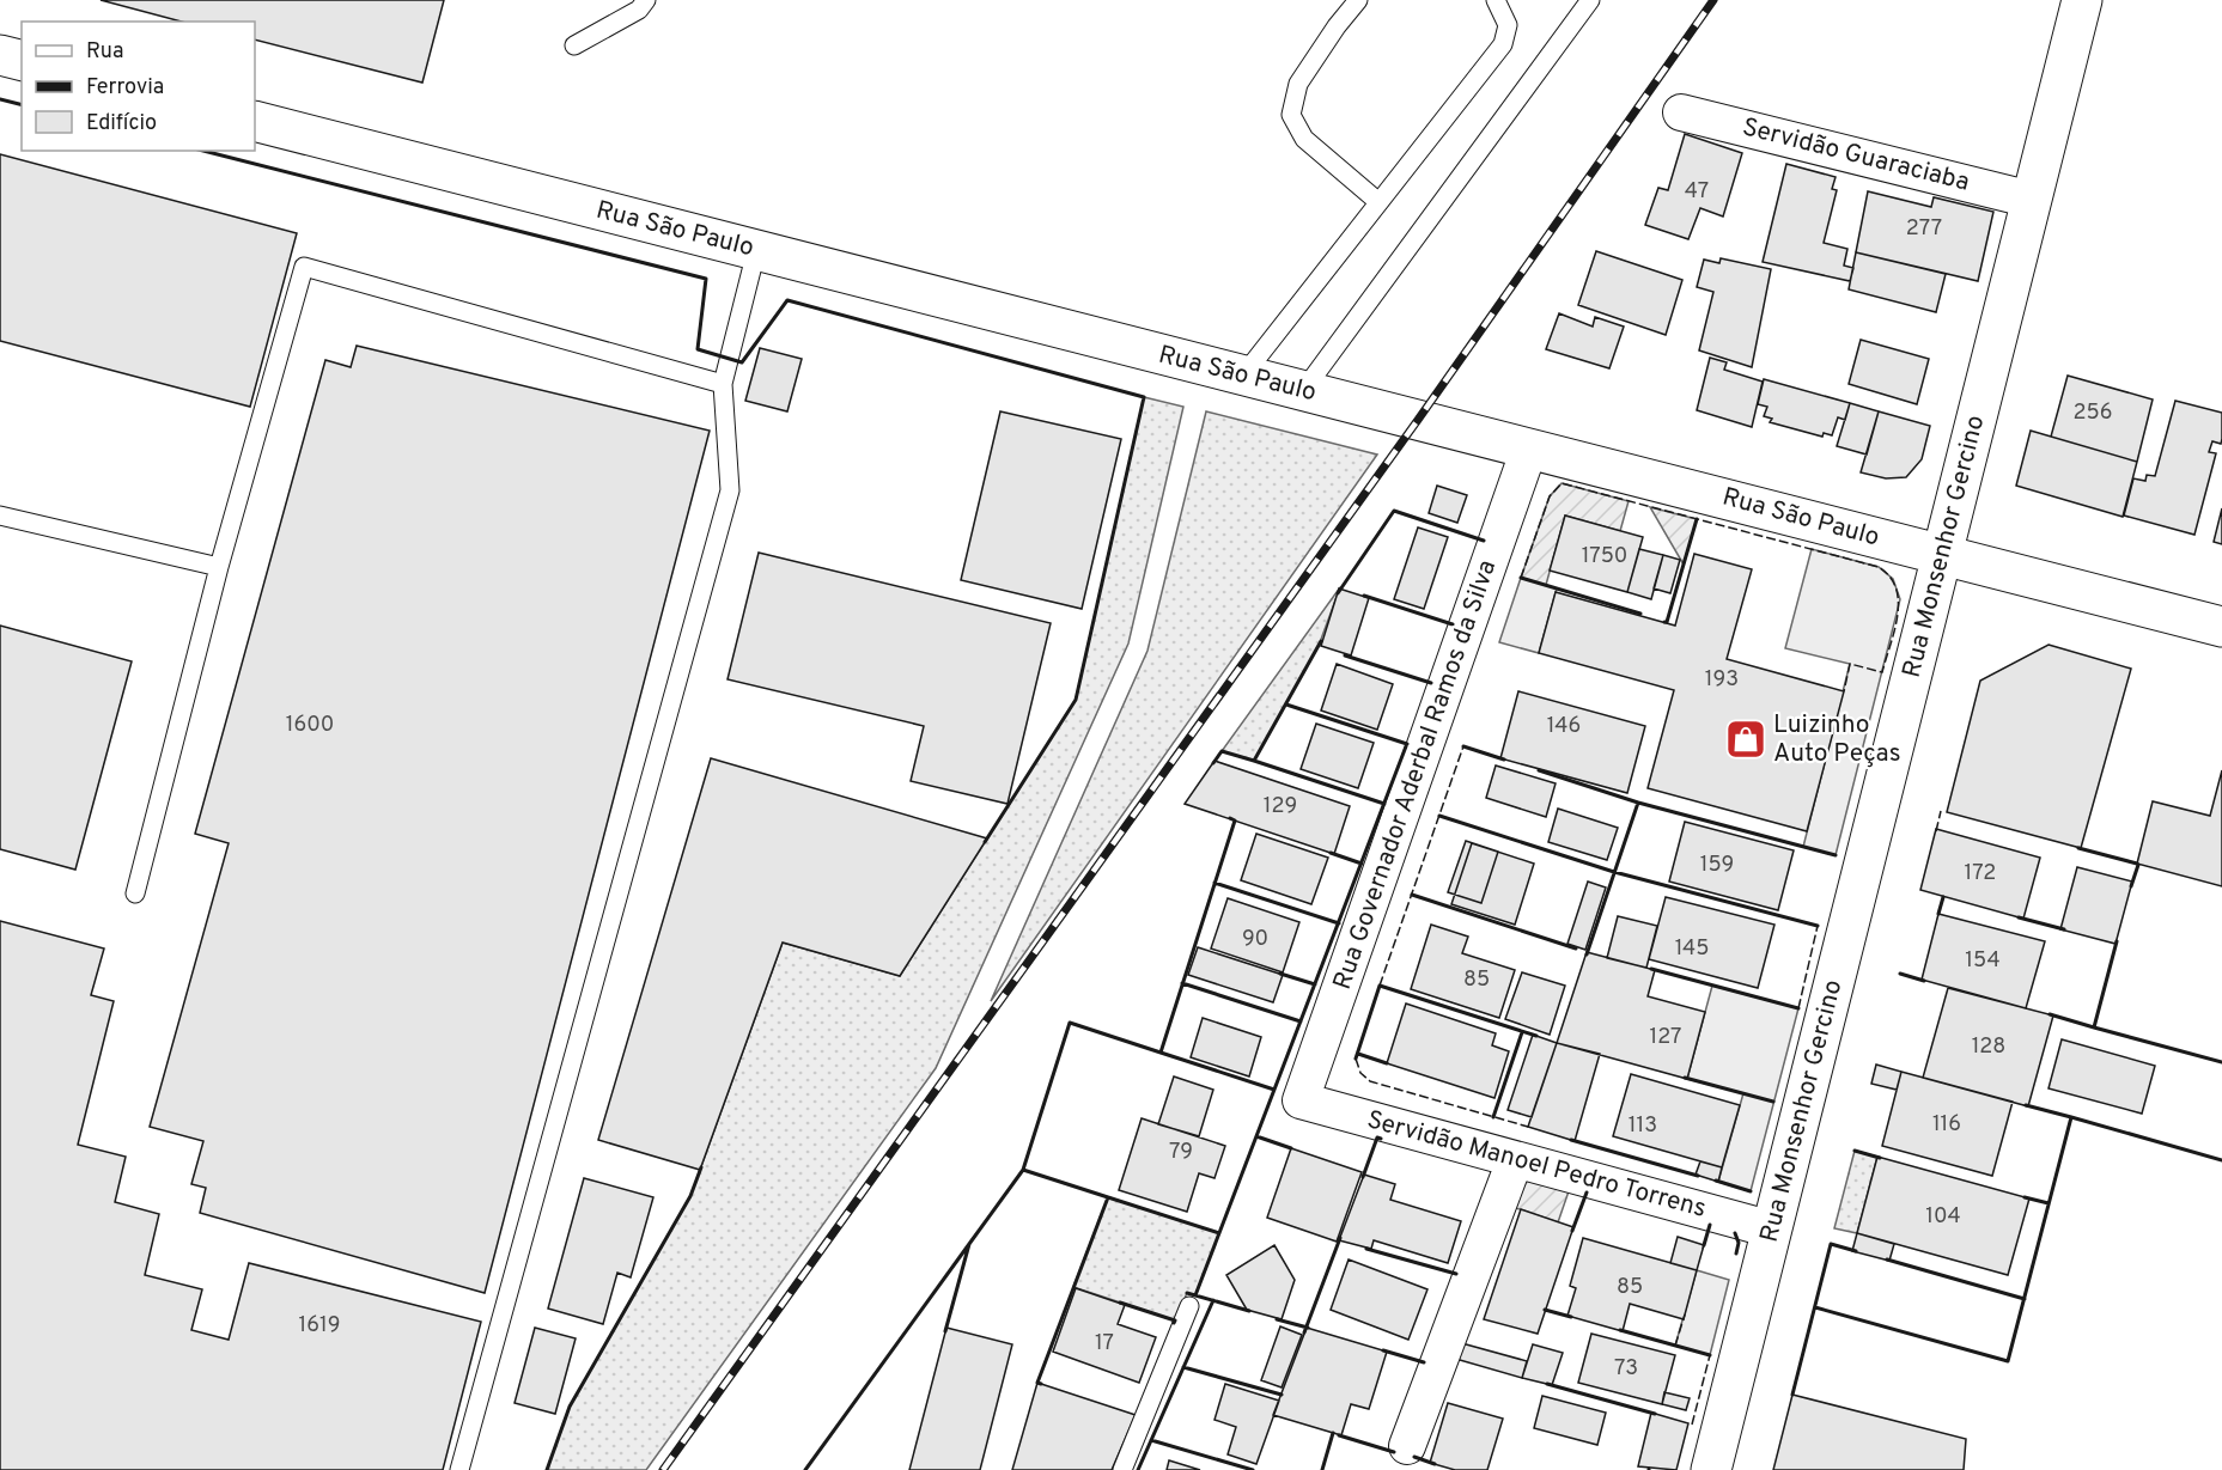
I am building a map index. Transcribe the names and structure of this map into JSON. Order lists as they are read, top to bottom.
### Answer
{
  "streets": {
    "main road": ["Rua São Paulo", "Rua Monsenhor Gercino"],
    "street": ["Servidão Guaraciaba", "Rua Governador Aderbal Ramos da Silva", "Servidão Manoel Pedro Torrens"]
  },
  "crossings": [
    ["Servidão Guaraciaba", "Rua Monsenhor Gercino"],
    ["Rua São Paulo", "Rua Monsenhor Gercino"],
    ["Rua São Paulo", "Rua Governador Aderbal Ramos da Silva"],
    ["Rua Monsenhor Gercino", "Servidão Manoel Pedro Torrens"],
    ["Rua Governador Aderbal Ramos da Silva", "Servidão Manoel Pedro Torrens"]
  ],
  "places": {
    "shop": ["Luizinho Auto Peças"]
  },
  "house_numbers": [
    "47",
    "277",
    "256",
    "1750",
    "193",
    "1600",
    "146",
    "129",
    "159",
    "172",
    "90",
    "145",
    "154",
    "85",
    "127",
    "128",
    "116",
    "113",
    "79",
    "104",
    "85",
    "1619",
    "17",
    "73"
  ],
  "legend": ["Rua", "Ferrovia", "Edifício"]
}
